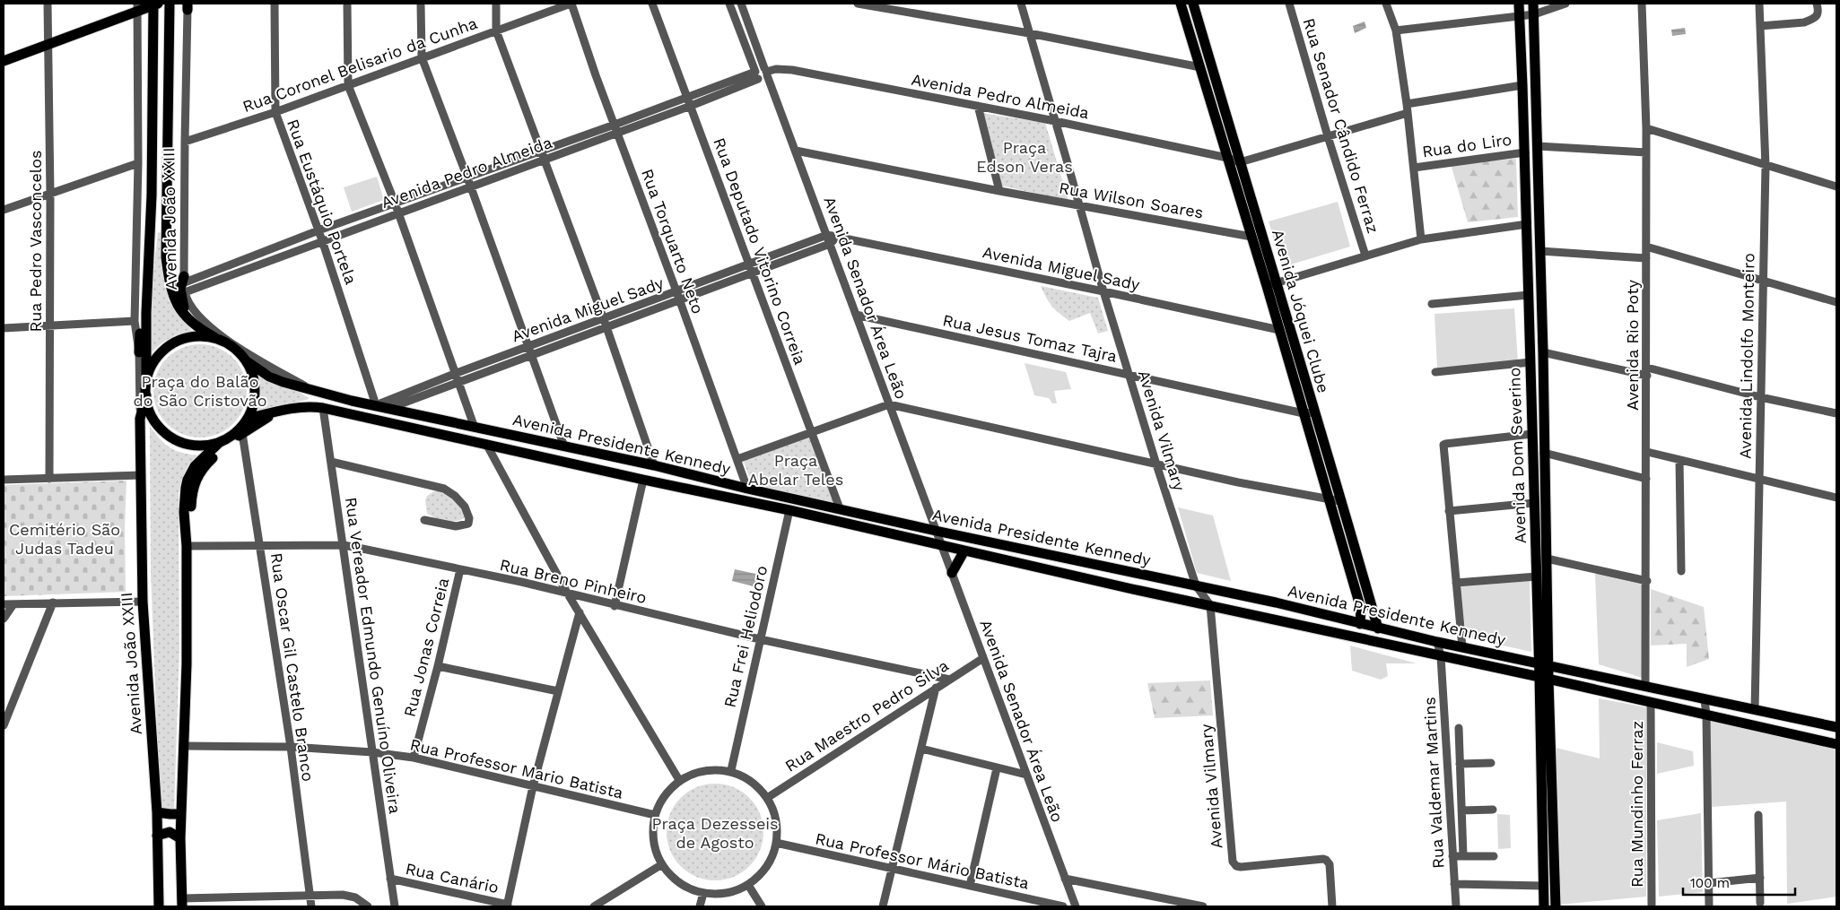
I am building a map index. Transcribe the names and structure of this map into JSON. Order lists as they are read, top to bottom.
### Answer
{
  "streets": {
    "main road": [
      "Avenida João XXIII",
      "Avenida Jóquei Clube",
      "Avenida Presidente Kennedy",
      "Avenida Dom Severino"
    ],
    "street": [
      "Rua Coronel Belisario da Cunha",
      "Avenida Pedro Almeida",
      "Rua Senador Cândido Ferraz",
      "Rua do Liro",
      "Rua Wilson Soares",
      "Rua Eustáquio Portela",
      "Rua Pedro Vasconcelos",
      "Rua Torquarto Neto",
      "Rua Deputado Vitorino Correia",
      "Avenida Miguel Sady",
      "Avenida Senador Área Leão",
      "Rua Jesus Tomaz Tajra",
      "Avenida Rio Poty",
      "Avenida Lindolfo Monteiro",
      "Avenida Vilmary",
      "Rua Breno Pinheiro",
      "Rua Frei Heliodoro",
      "Rua Jonas Correia",
      "Rua Vereador Edmundo Genuíno Oliveira",
      "Rua Oscar Gil Castelo Branco",
      "Rua Maestro Pedro Silva",
      "Rua Professor Mario Batista",
      "Rua Valdemar Martins",
      "Rua Mundinho Ferraz",
      "Rua Professor Mário Batista",
      "Rua Canário"
    ]
  },
  "crossings": [
    ["Rua Coronel Belisario da Cunha", "Rua Eustáquio Portela"],
    ["Rua Coronel Belisario da Cunha", "Avenida João XXIII"],
    ["Rua Coronel Belisario da Cunha", "Rua Torquarto Neto"],
    ["Avenida Pedro Almeida", "Rua Eustáquio Portela"],
    ["Avenida Pedro Almeida", "Avenida João XXIII"],
    ["Avenida Pedro Almeida", "Rua Torquarto Neto"],
    ["Avenida Pedro Almeida", "Rua Deputado Vitorino Correia"],
    ["Avenida Pedro Almeida", "Avenida Senador Área Leão"],
    ["Avenida Pedro Almeida", "Avenida Jóquei Clube"],
    ["Avenida Pedro Almeida", "Avenida Vilmary"],
    ["Rua do Liro", "Avenida Dom Severino"],
    ["Rua Wilson Soares", "Avenida Senador Área Leão"],
    ["Rua Wilson Soares", "Avenida Jóquei Clube"],
    ["Rua Wilson Soares", "Avenida Vilmary"],
    ["Rua Eustáquio Portela", "Avenida Miguel Sady"],
    ["Rua Eustáquio Portela", "Avenida Presidente Kennedy"],
    ["Avenida João XXIII", "Avenida Presidente Kennedy"],
    ["Rua Torquarto Neto", "Avenida Miguel Sady"],
    ["Rua Torquarto Neto", "Avenida Presidente Kennedy"],
    ["Rua Deputado Vitorino Correia", "Avenida Miguel Sady"],
    ["Rua Deputado Vitorino Correia", "Avenida Presidente Kennedy"],
    ["Avenida Miguel Sady", "Avenida Senador Área Leão"],
    ["Avenida Miguel Sady", "Avenida Jóquei Clube"],
    ["Avenida Miguel Sady", "Avenida Vilmary"],
    ["Avenida Miguel Sady", "Avenida Presidente Kennedy"],
    ["Avenida Senador Área Leão", "Rua Jesus Tomaz Tajra"],
    ["Avenida Senador Área Leão", "Avenida Presidente Kennedy"],
    ["Avenida Senador Área Leão", "Rua Maestro Pedro Silva"],
    ["Avenida Jóquei Clube", "Rua Jesus Tomaz Tajra"],
    ["Avenida Jóquei Clube", "Avenida Presidente Kennedy"],
    ["Rua Jesus Tomaz Tajra", "Avenida Vilmary"],
    ["Avenida Rio Poty", "Avenida Presidente Kennedy"],
    ["Avenida Lindolfo Monteiro", "Avenida Presidente Kennedy"],
    ["Avenida Vilmary", "Avenida Presidente Kennedy"],
    ["Avenida Presidente Kennedy", "Avenida Dom Severino"],
    ["Avenida Presidente Kennedy", "Rua Frei Heliodoro"],
    ["Avenida Presidente Kennedy", "Rua Vereador Edmundo Genuíno Oliveira"],
    ["Avenida Presidente Kennedy", "Rua Valdemar Martins"],
    ["Avenida Presidente Kennedy", "Rua Mundinho Ferraz"],
    ["Rua Breno Pinheiro", "Rua Frei Heliodoro"],
    ["Rua Breno Pinheiro", "Rua Jonas Correia"],
    ["Rua Breno Pinheiro", "Rua Vereador Edmundo Genuíno Oliveira"],
    ["Rua Breno Pinheiro", "Rua Oscar Gil Castelo Branco"],
    ["Rua Breno Pinheiro", "Rua Maestro Pedro Silva"],
    ["Rua Frei Heliodoro", "Rua Maestro Pedro Silva"],
    ["Rua Frei Heliodoro", "Rua Professor Mario Batista"],
    ["Rua Frei Heliodoro", "Rua Professor Mário Batista"],
    ["Rua Jonas Correia", "Rua Professor Mario Batista"],
    ["Rua Vereador Edmundo Genuíno Oliveira", "Rua Professor Mario Batista"],
    ["Rua Vereador Edmundo Genuíno Oliveira", "Rua Canário"],
    ["Rua Oscar Gil Castelo Branco", "Rua Professor Mario Batista"],
    ["Rua Maestro Pedro Silva", "Rua Professor Mario Batista"],
    ["Rua Maestro Pedro Silva", "Rua Professor Mário Batista"],
    ["Rua Professor Mario Batista", "Rua Professor Mário Batista"]
  ],
  "parks": [
    "Praça Edson Veras",
    "Praça do Balão do São Cristovão",
    "Praça Abelar Teles",
    "Cemitério São Judas Tadeu",
    "Praça Dezesseis de Agosto"
  ],
  "scale_bar": "100 m"
}
